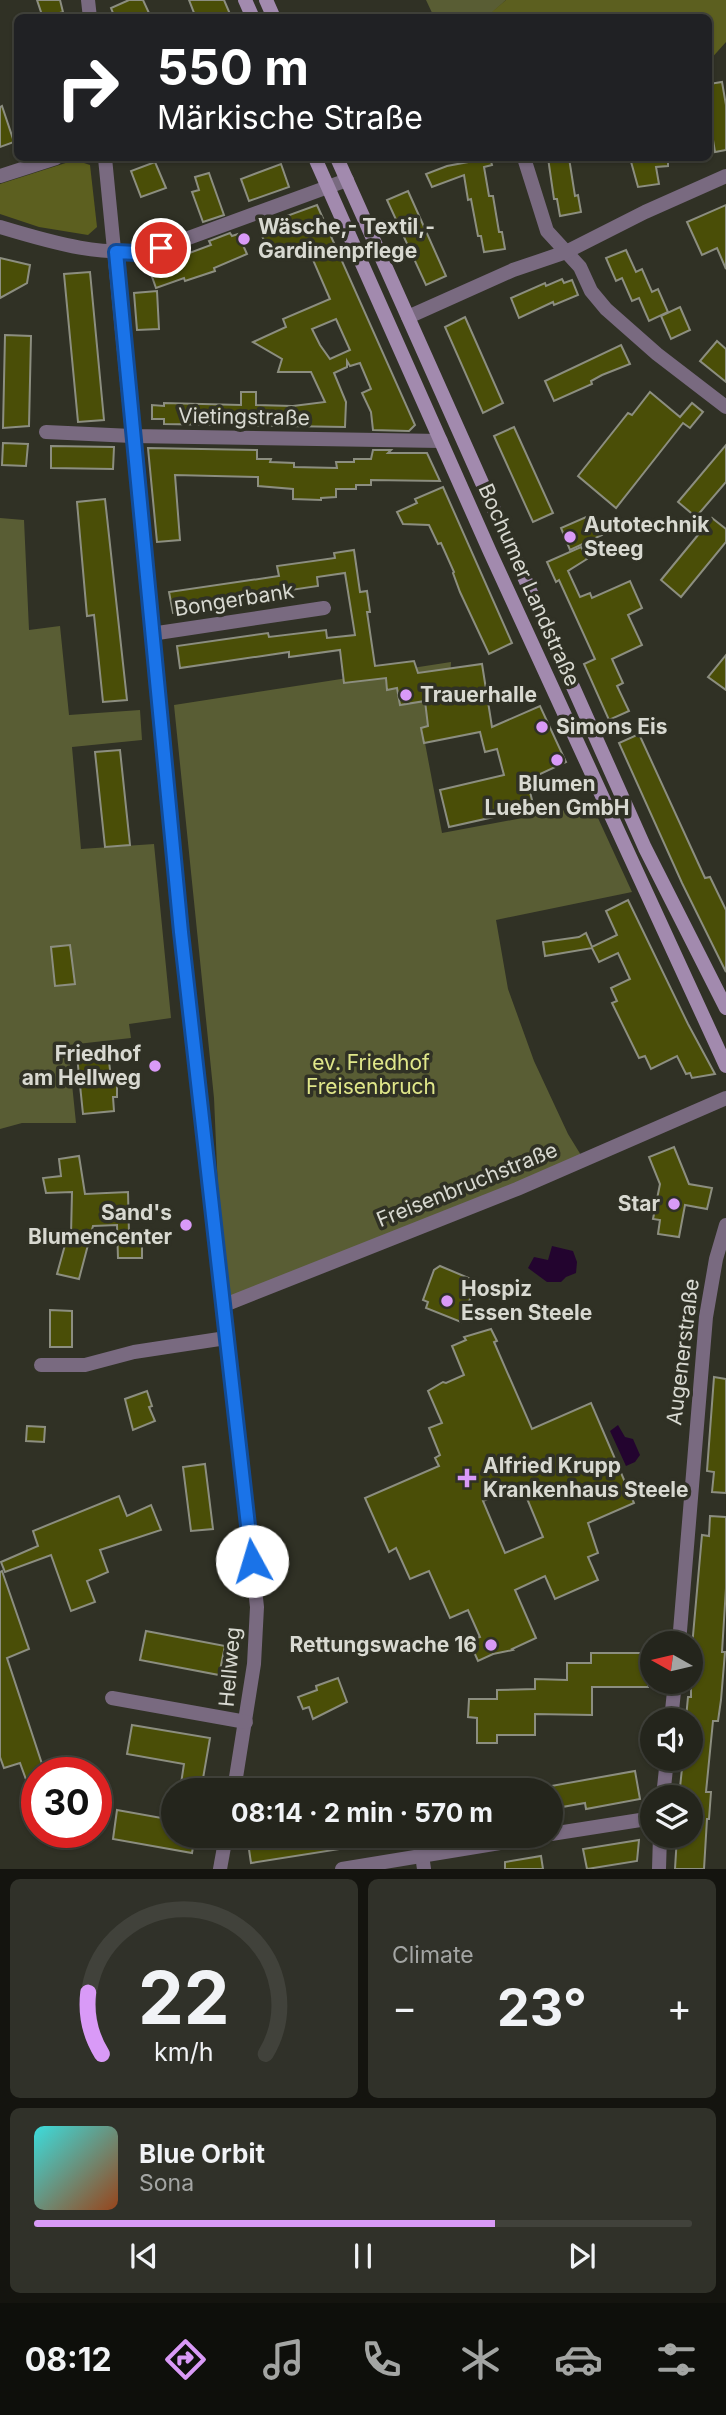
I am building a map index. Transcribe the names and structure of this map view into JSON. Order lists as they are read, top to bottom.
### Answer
{
  "streets": {
    "main road": ["Bochumer Landstraße"],
    "street": [
      "Vietingstraße",
      "Bongerbank",
      "Freisenbruchstraße",
      "Augenerstraße",
      "Hellweg"
    ]
  },
  "crossings": [
    ["Vietingstraße", "Bochumer Landstraße"],
    ["Vietingstraße", "Hellweg"],
    ["Bongerbank", "Hellweg"],
    ["Freisenbruchstraße", "Hellweg"]
  ],
  "parks": ["ev. Friedhof Freisenbruch"],
  "places": {
    "other": [
      "Wäsche,- Textil,- Gardinenpflege",
      "Autotechnik Steeg",
      "Trauerhalle",
      "Simons Eis",
      "Blumen Lueben GmbH",
      "Friedhof am Hellweg",
      "Star",
      "Sand's Blumencenter",
      "Hospiz Essen Steele",
      "Rettungswache 16"
    ],
    "health": ["Alfried Krupp Krankenhaus Steele"]
  },
  "north": "left",
  "page": {
    "turn": ["550 m", "Märkische Straße"],
    "limit": "30",
    "trip": "08:14 · 2 min · 570 m",
    "tile": "Climate",
    "heat": ["−", "23°", "+"],
    "song": ["Blue Orbit", "Sona"],
    "tabs": "08:12",
    "gauge": ["22", "km/h"]
  }
}
